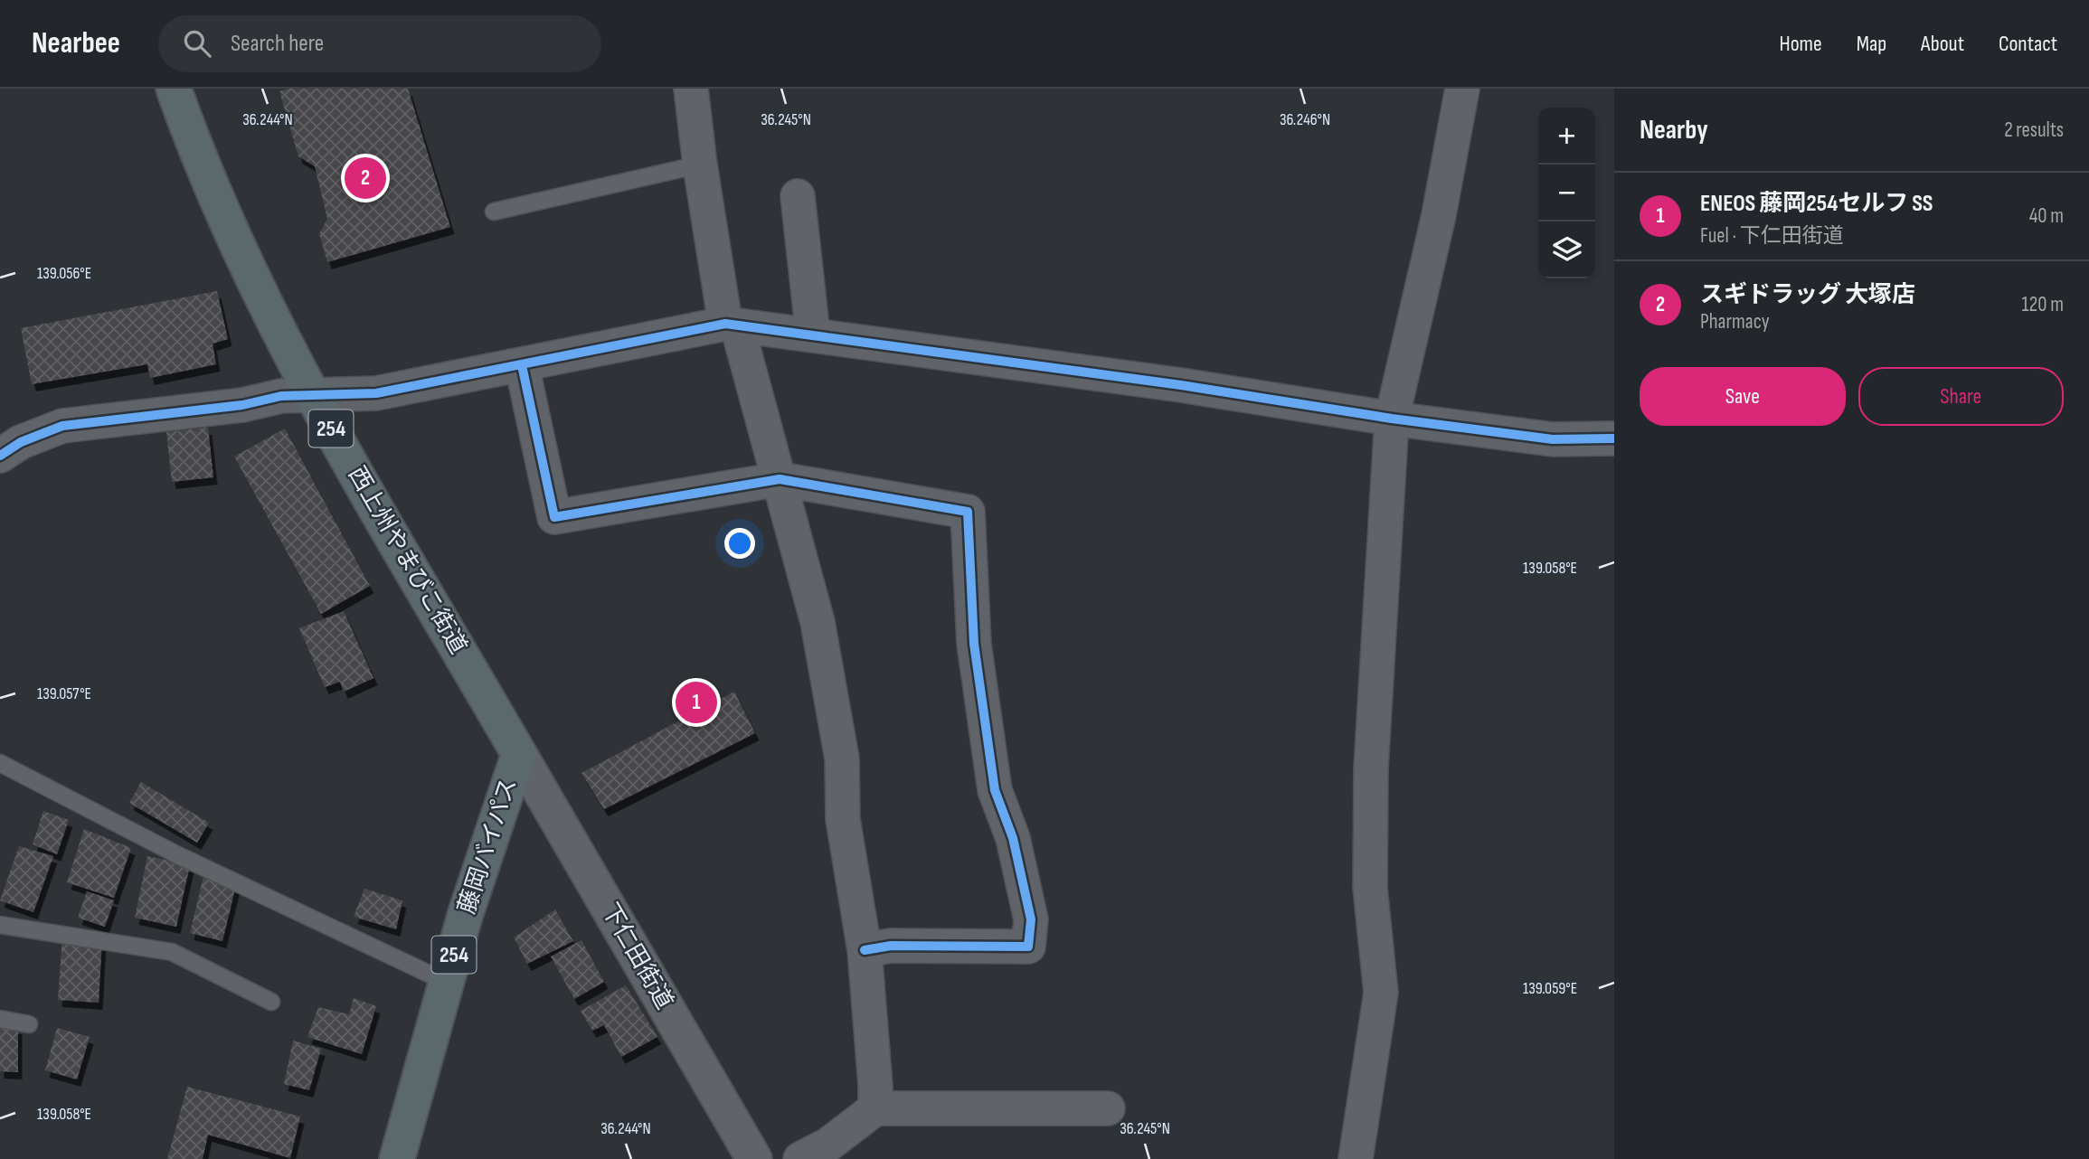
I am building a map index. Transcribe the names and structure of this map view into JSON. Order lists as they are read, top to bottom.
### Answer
{
  "streets": {
    "highway": ["254", "西上州やまびこ街道", "藤岡バイパス"],
    "street": ["下仁田街道"]
  },
  "crossings": [
    ["西上州やまびこ街道", "藤岡バイパス"],
    ["西上州やまびこ街道", "下仁田街道"],
    ["藤岡バイパス", "下仁田街道"]
  ],
  "page": {
    "header": "Nearbee",
    "search": "Search here",
    "nav": [
      "Home",
      "Map",
      "About",
      "Contact"
    ],
    "heading": ["Nearby", "2 results"],
    "map_buttons": ["+", "−"],
    "pins": ["2", "1"],
    "list": [
      {
        "mark": "1",
        "name": "ENEOS 藤岡254セルフ SS",
        "note": "Fuel · 下仁田街道",
        "value": "40 m"
      },
      {
        "mark": "2",
        "name": "スギドラッグ 大塚店",
        "note": "Pharmacy",
        "value": "120 m"
      }
    ],
    "buttons": ["Save", "Share"]
  },
  "coordinates": [
    "36.244°N",
    "36.245°N",
    "36.246°N",
    "139.056°E",
    "139.058°E",
    "139.057°E",
    "139.059°E"
  ]
}
